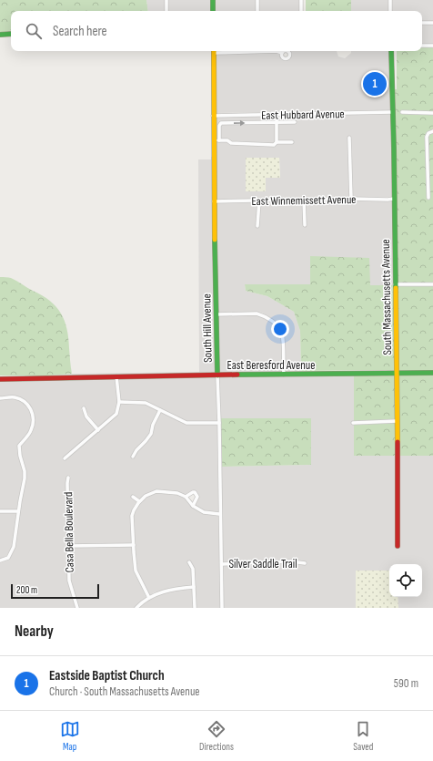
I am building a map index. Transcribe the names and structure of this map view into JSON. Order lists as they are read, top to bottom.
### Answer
{
  "streets": {
    "street": [
      "East Hubbard Avenue",
      "East Winnemissett Avenue",
      "South Massachusetts Avenue",
      "South Hill Avenue",
      "East Beresford Avenue",
      "Casa Bella Boulevard",
      "Silver Saddle Trail"
    ]
  },
  "crossings": [
    ["East Hubbard Avenue", "South Massachusetts Avenue"],
    ["East Hubbard Avenue", "South Hill Avenue"],
    ["East Winnemissett Avenue", "South Massachusetts Avenue"],
    ["East Winnemissett Avenue", "South Hill Avenue"],
    ["South Massachusetts Avenue", "East Beresford Avenue"],
    ["South Hill Avenue", "East Beresford Avenue"],
    ["South Hill Avenue", "Silver Saddle Trail"]
  ],
  "scale_bar": "200 m",
  "page": {
    "search": "Search here",
    "pins": "1",
    "scale": "200 m",
    "heading": "Nearby",
    "list": [
      {
        "mark": "1",
        "name": "Eastside Baptist Church",
        "note": "Church · South Massachusetts Avenue",
        "value": "590 m"
      }
    ],
    "nav": ["Map", "Directions", "Saved"]
  }
}
